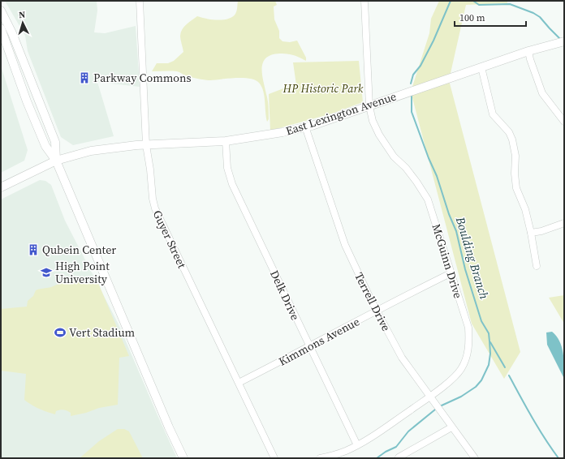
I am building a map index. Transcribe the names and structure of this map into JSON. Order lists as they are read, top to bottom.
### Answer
{
  "streets": {
    "main road": ["East Lexington Avenue"],
    "street": [
      "Guyer Street",
      "McGuinn Drive",
      "Delk Drive",
      "Terrell Drive",
      "Kimmons Avenue"
    ]
  },
  "crossings": [
    ["East Lexington Avenue", "Guyer Street"],
    ["East Lexington Avenue", "McGuinn Drive"],
    ["East Lexington Avenue", "Delk Drive"],
    ["East Lexington Avenue", "Terrell Drive"],
    ["Guyer Street", "Kimmons Avenue"],
    ["McGuinn Drive", "Delk Drive"],
    ["McGuinn Drive", "Terrell Drive"],
    ["McGuinn Drive", "Kimmons Avenue"],
    ["Delk Drive", "Kimmons Avenue"],
    ["Terrell Drive", "Kimmons Avenue"]
  ],
  "water": ["Boulding Branch"],
  "parks": ["HP Historic Park"],
  "places": {
    "building": ["Parkway Commons", "Qubein Center"],
    "school or university": ["High Point University"],
    "sports": ["Vert Stadium"]
  },
  "scale_bar": "100 m",
  "north": "top"
}
